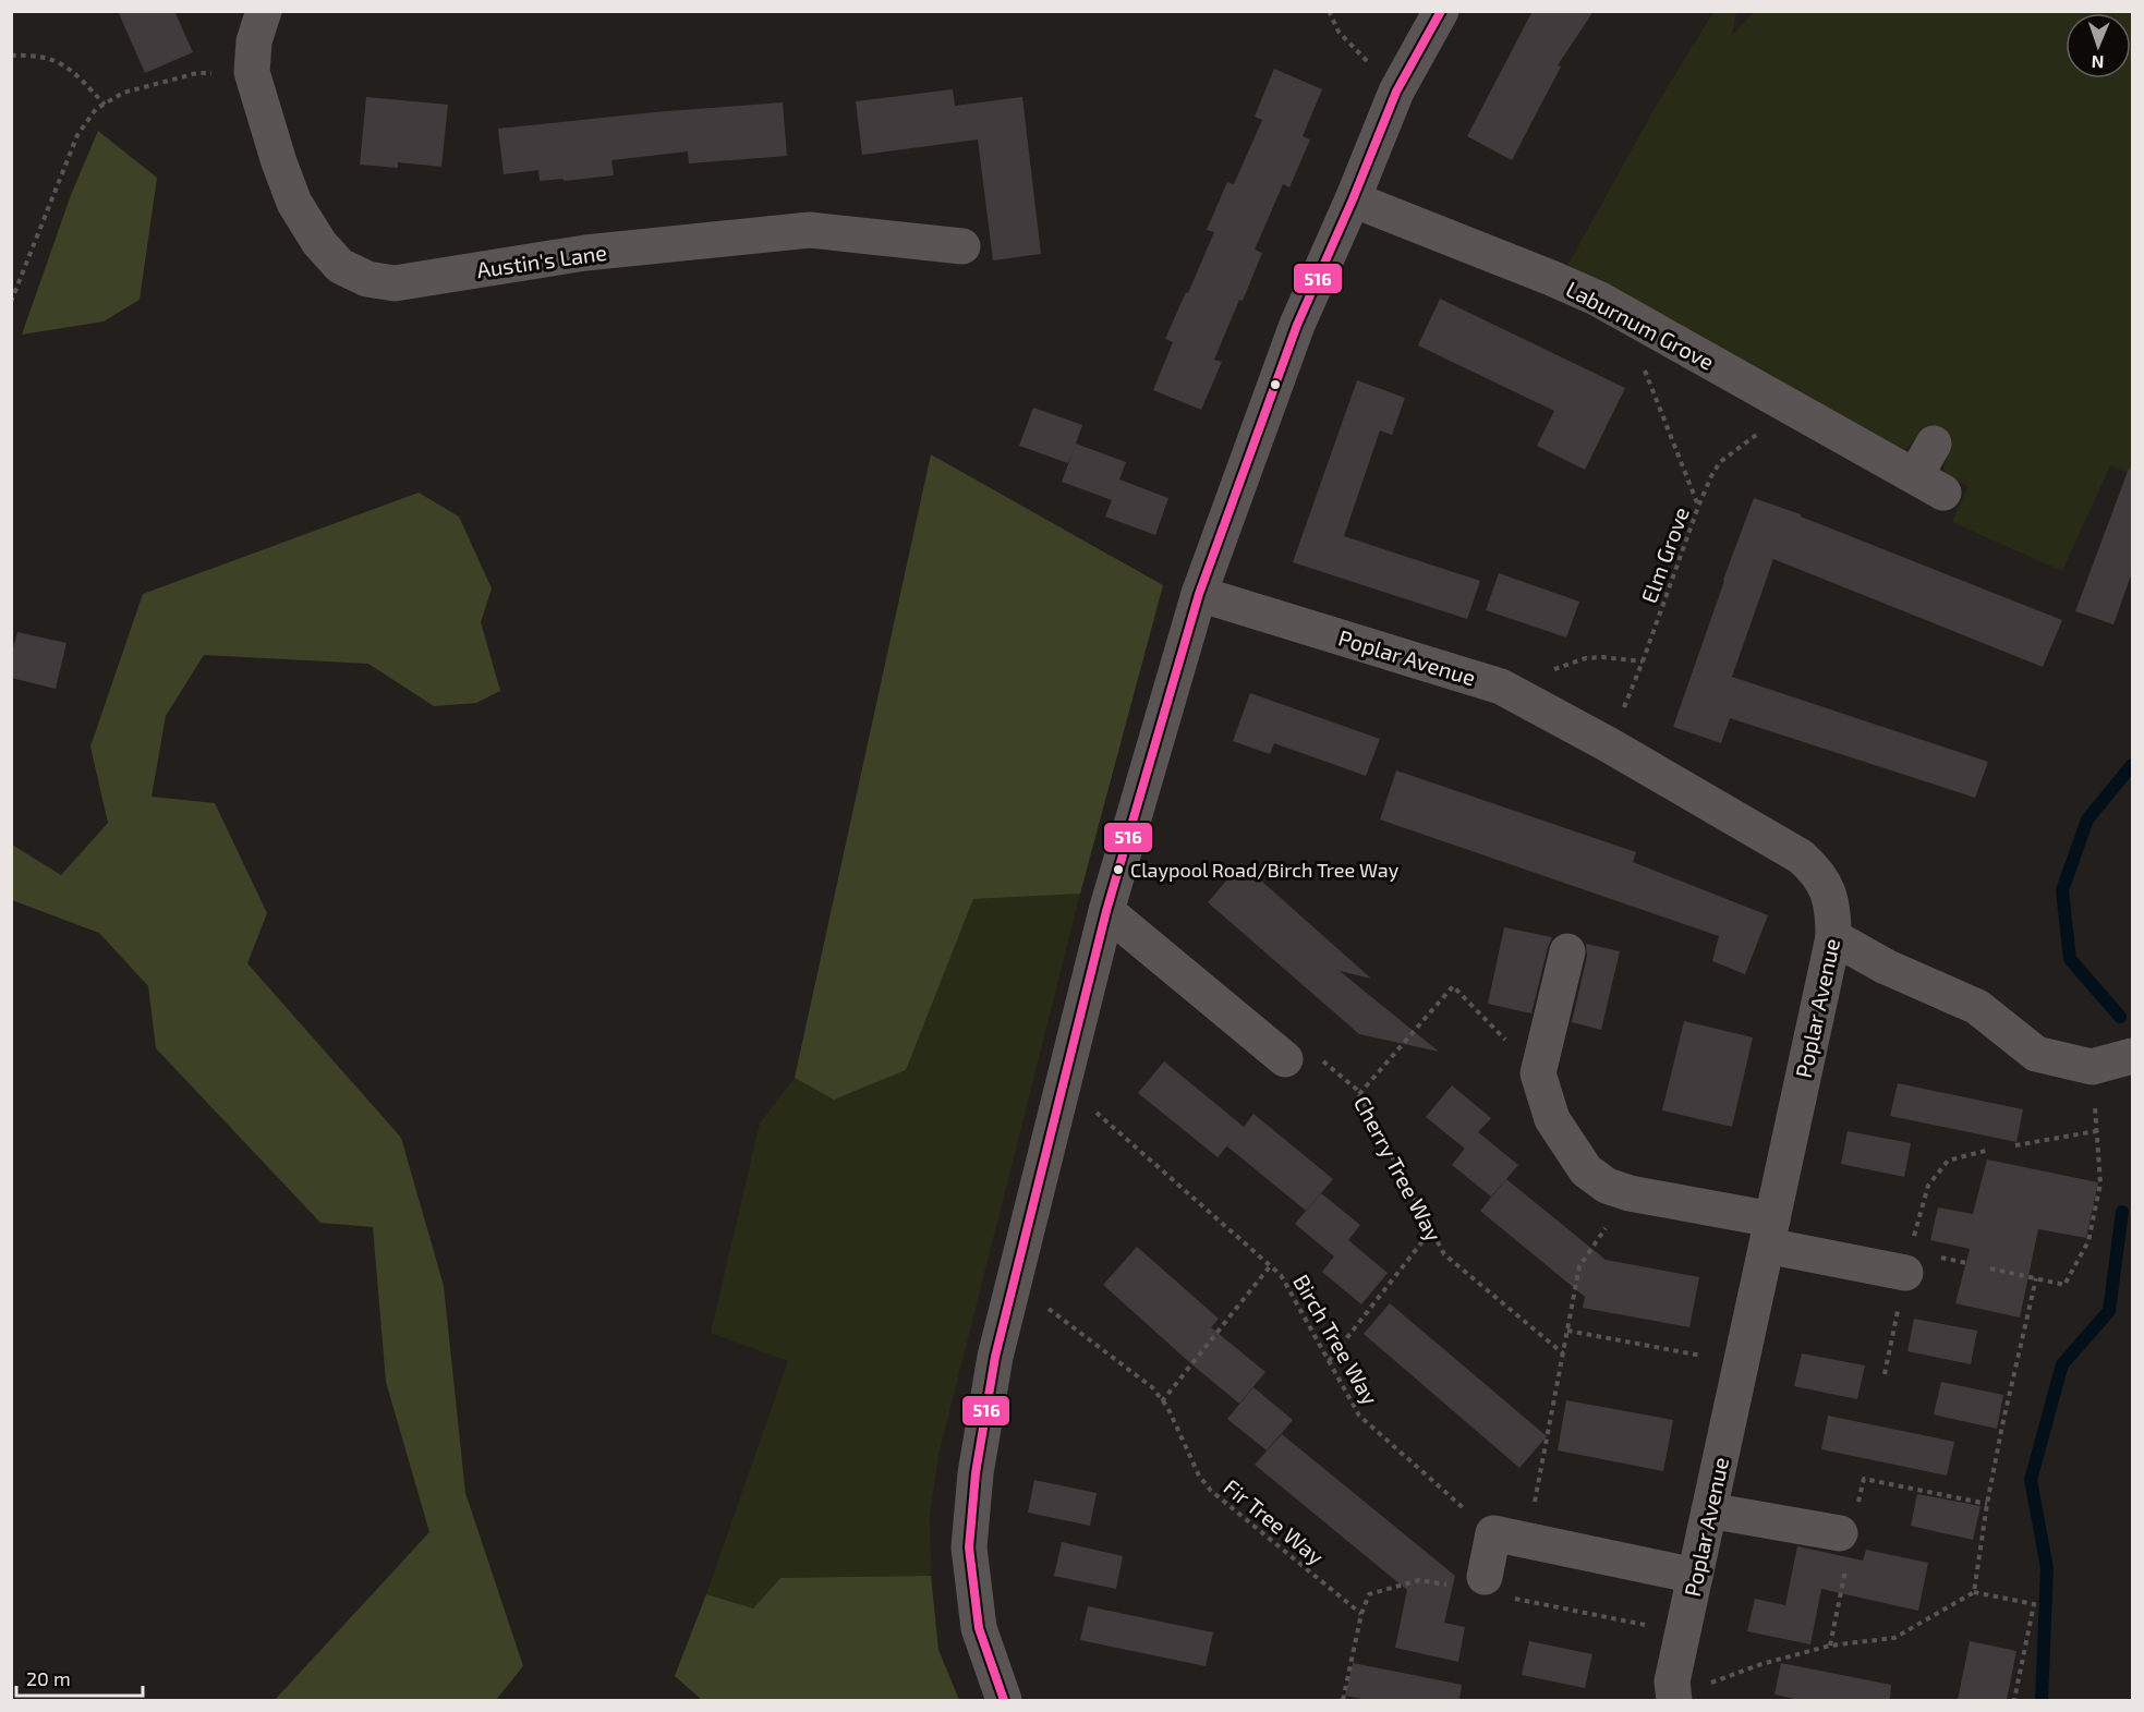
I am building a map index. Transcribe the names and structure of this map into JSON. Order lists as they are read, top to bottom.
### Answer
{
  "streets": {
    "street": ["Austin's Lane", "Laburnum Grove", "Poplar Avenue"],
    "path": [
      "Elm Grove",
      "Cherry Tree Way",
      "Birch Tree Way",
      "Fir Tree Way"
    ]
  },
  "crossings": [
    ["Laburnum Grove", "Elm Grove"],
    ["Elm Grove", "Poplar Avenue"]
  ],
  "places": ["Claypool Road/Birch Tree Way"],
  "lines": ["transit line 516"],
  "scale_bar": "20 m",
  "north": "bottom"
}
